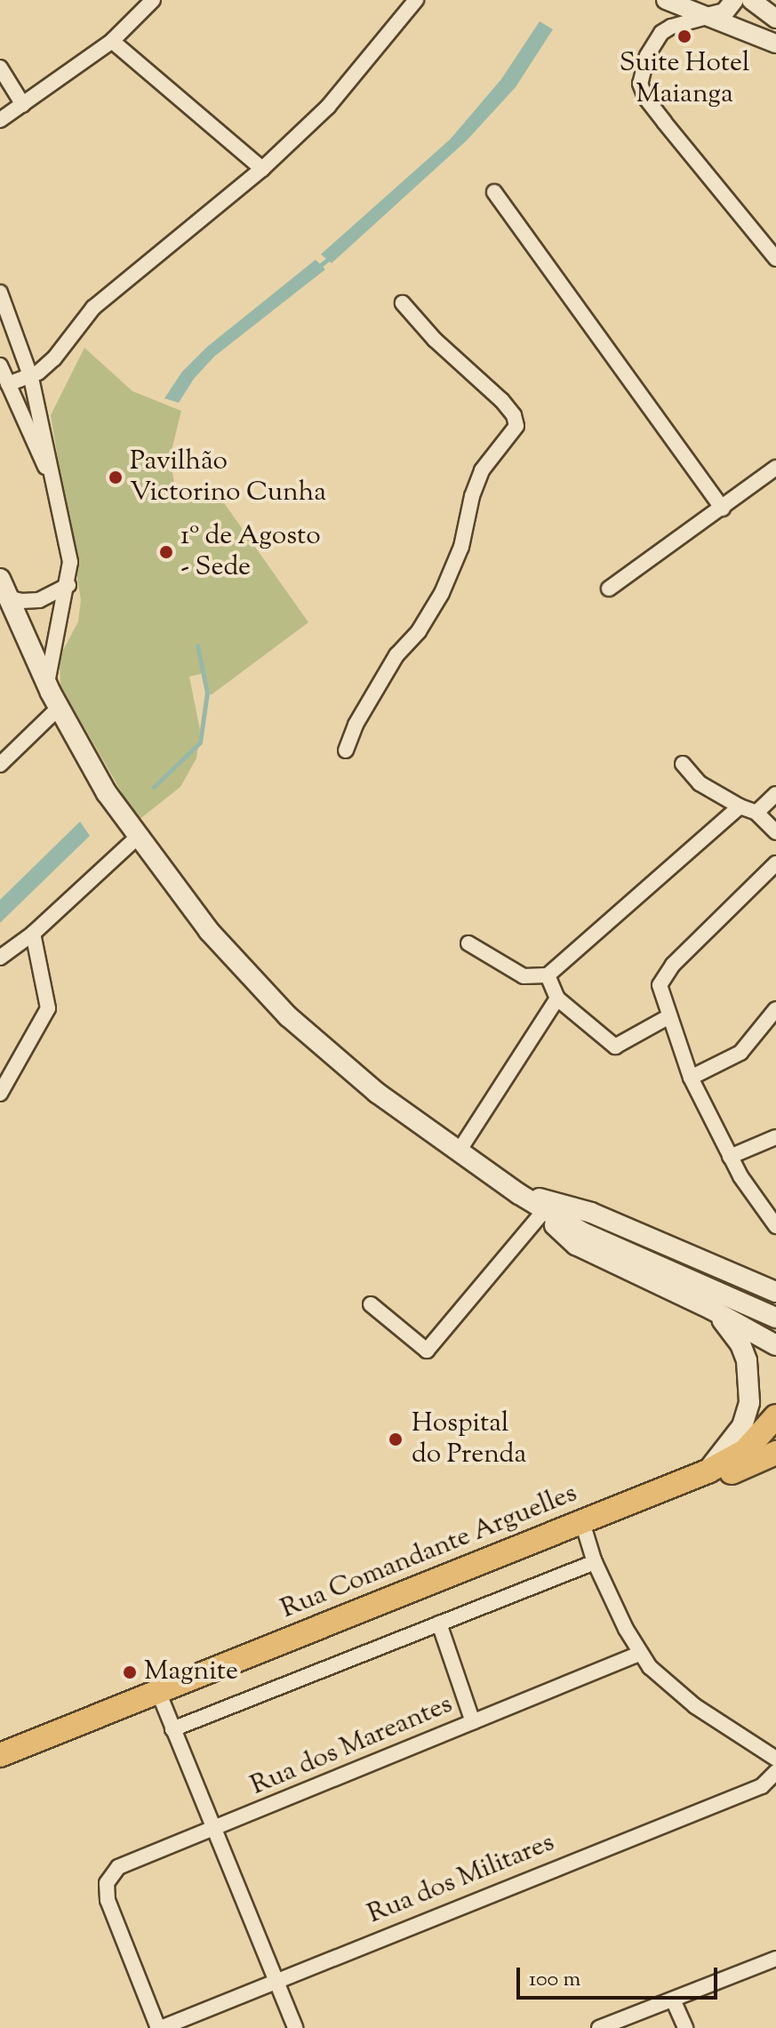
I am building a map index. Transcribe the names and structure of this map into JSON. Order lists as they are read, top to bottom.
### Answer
{
  "streets": {
    "main road": ["Rua Comandante Arguelles"],
    "street": ["Rua dos Mareantes", "Rua dos Militares"]
  },
  "crossings": [
    ["Rua dos Mareantes", "Rua dos Militares"]
  ],
  "places": [
    "Suite Hotel Maianga",
    "Pavilhão Victorino Cunha",
    "1º de Agosto - Sede",
    "Hospital do Prenda",
    "Magnite"
  ],
  "scale_bar": "100 m"
}
